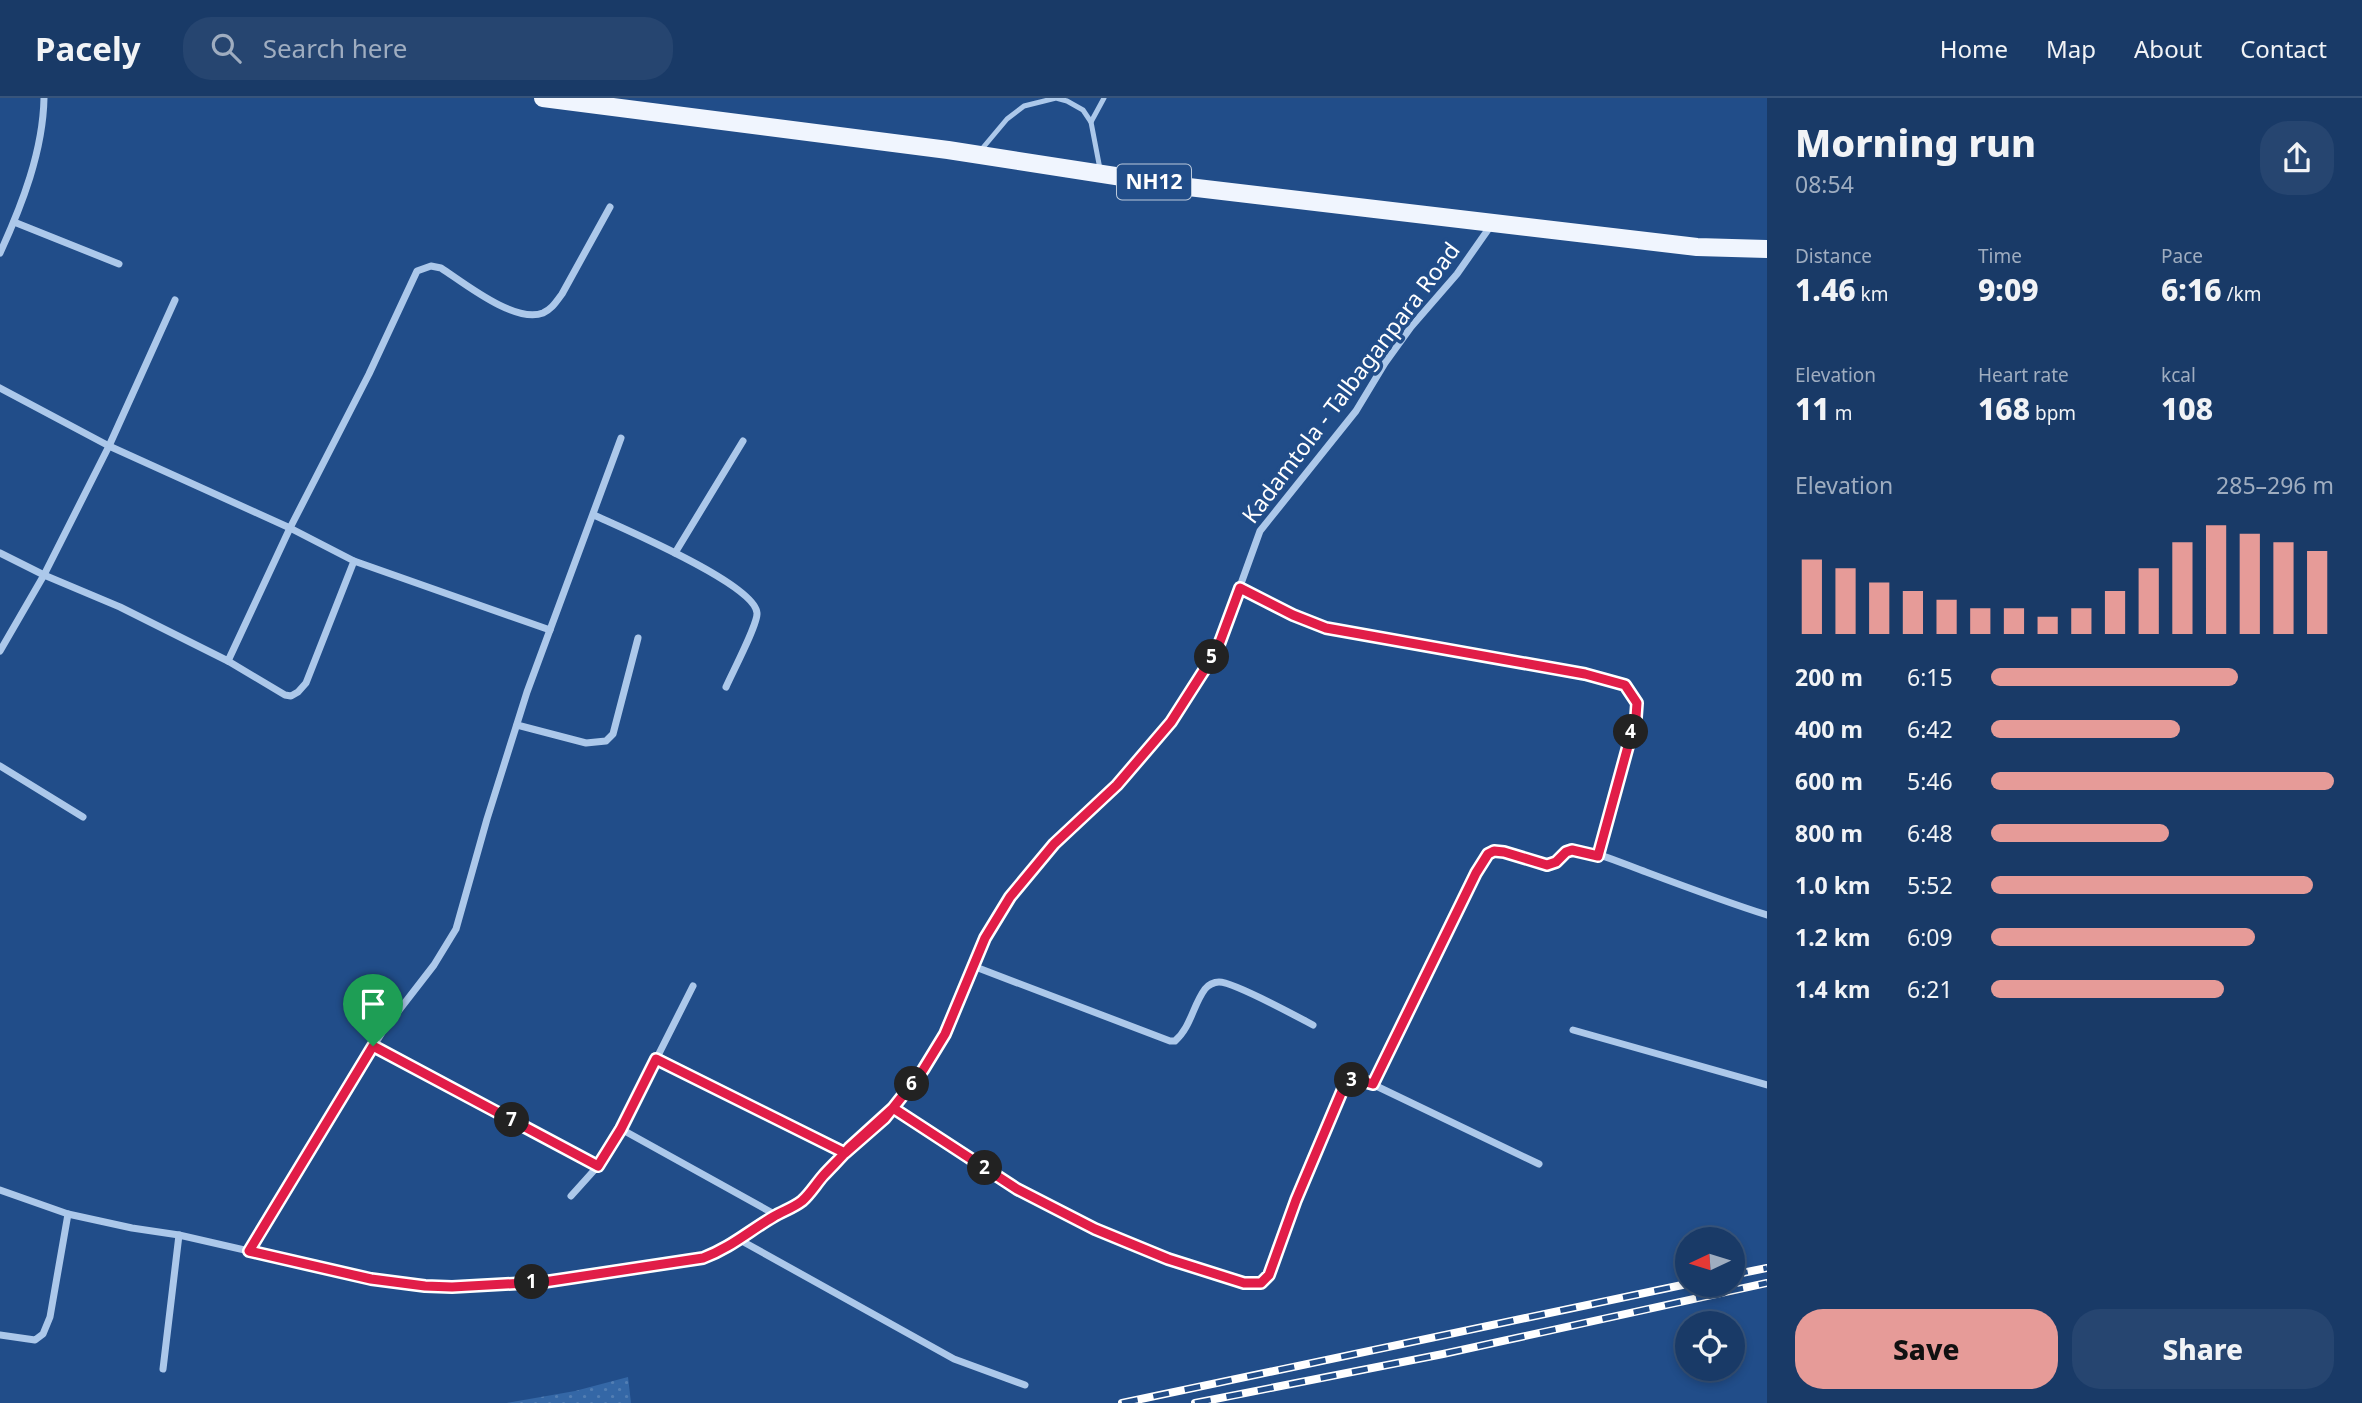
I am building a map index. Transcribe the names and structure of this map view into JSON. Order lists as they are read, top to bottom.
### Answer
{
  "streets": {
    "main road": ["NH12"],
    "street": ["Kadamtola - Talbaganpara Road"]
  },
  "crossings": [
    ["NH12", "Kadamtola - Talbaganpara Road"]
  ],
  "north": "left",
  "page": {
    "header": "Pacely",
    "search": "Search here",
    "nav": [
      "Home",
      "Map",
      "About",
      "Contact"
    ],
    "heading": ["Morning run", "08:54"],
    "stats": [
      ["Distance", "1.46 km"],
      ["Time", "9:09"],
      ["Pace", "6:16 /km"],
      ["Elevation", "11 m"],
      ["Heart rate", "168 bpm"],
      ["kcal", "108"]
    ],
    "chart": ["Elevation", "285–296 m"],
    "pins": [
      "5",
      "4",
      "3",
      "6",
      "7",
      "2",
      "1"
    ],
    "list": [
      {
        "name": "200 m",
        "note": "6:15"
      },
      {
        "name": "400 m",
        "note": "6:42"
      },
      {
        "name": "600 m",
        "note": "5:46"
      },
      {
        "name": "800 m",
        "note": "6:48"
      },
      {
        "name": "1.0 km",
        "note": "5:52"
      },
      {
        "name": "1.2 km",
        "note": "6:09"
      },
      {
        "name": "1.4 km",
        "note": "6:21"
      }
    ],
    "buttons": ["Save", "Share"]
  }
}
